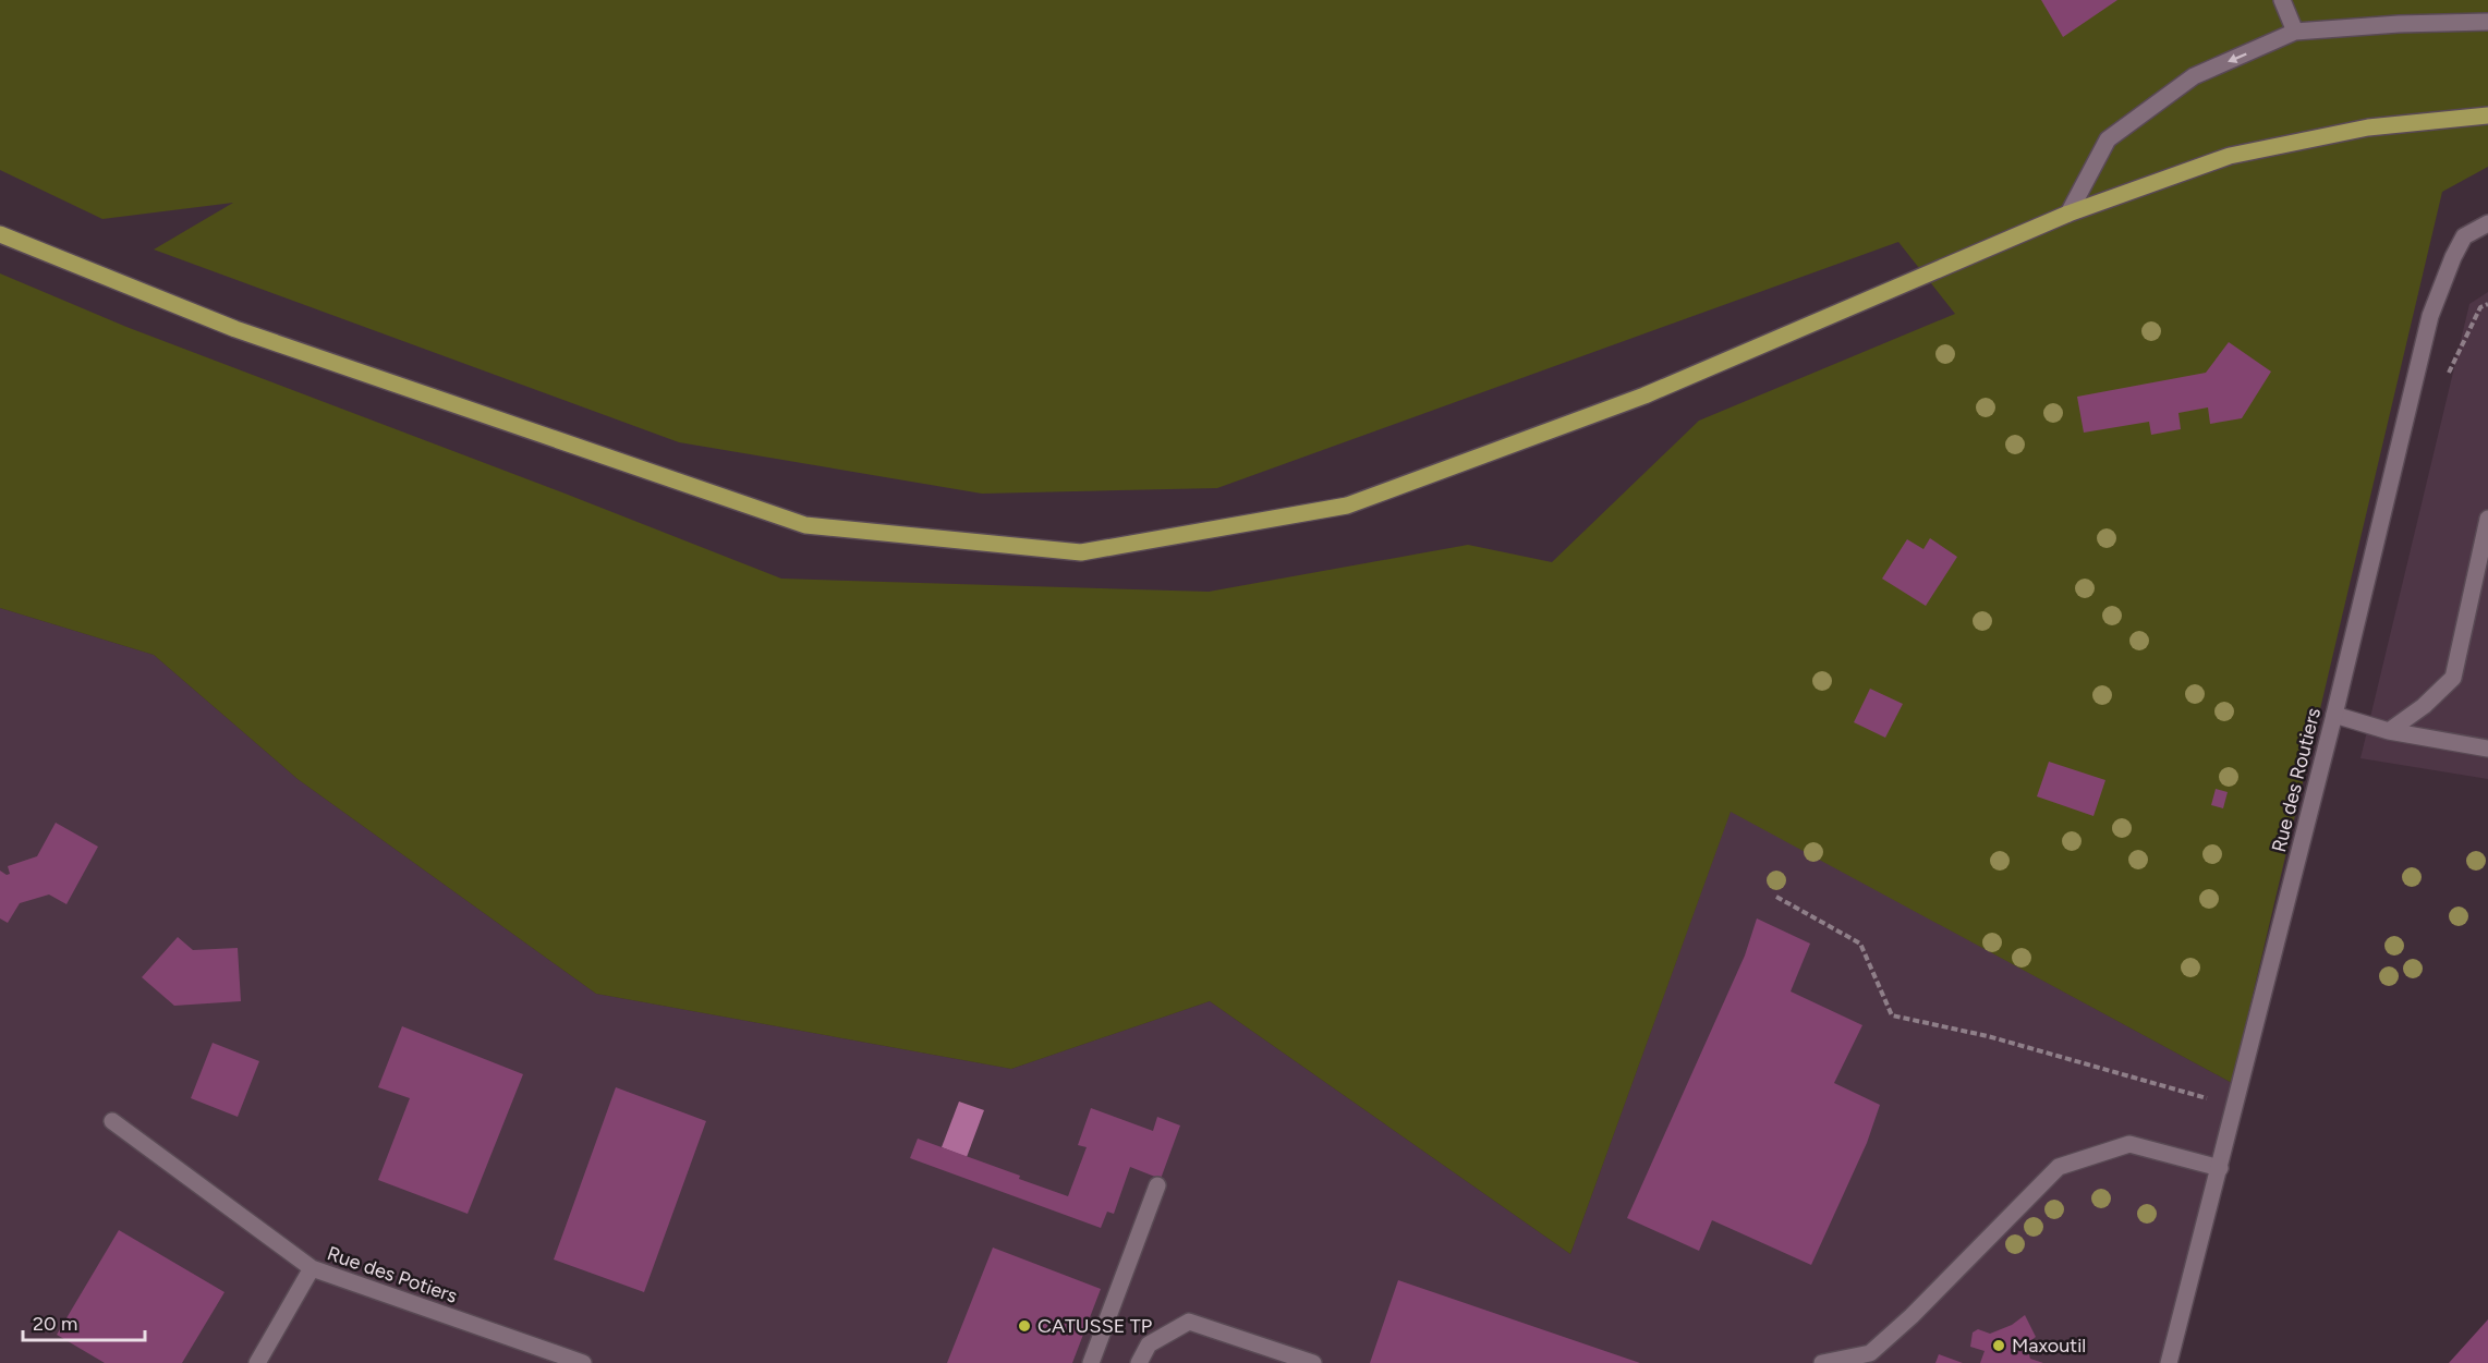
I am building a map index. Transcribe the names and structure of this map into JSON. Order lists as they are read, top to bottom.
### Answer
{
  "streets": {
    "street": ["Rue des Routiers", "Rue des Potiers"]
  },
  "places": ["CATUSSE TP", "Maxoutil"],
  "scale_bar": "20 m"
}
